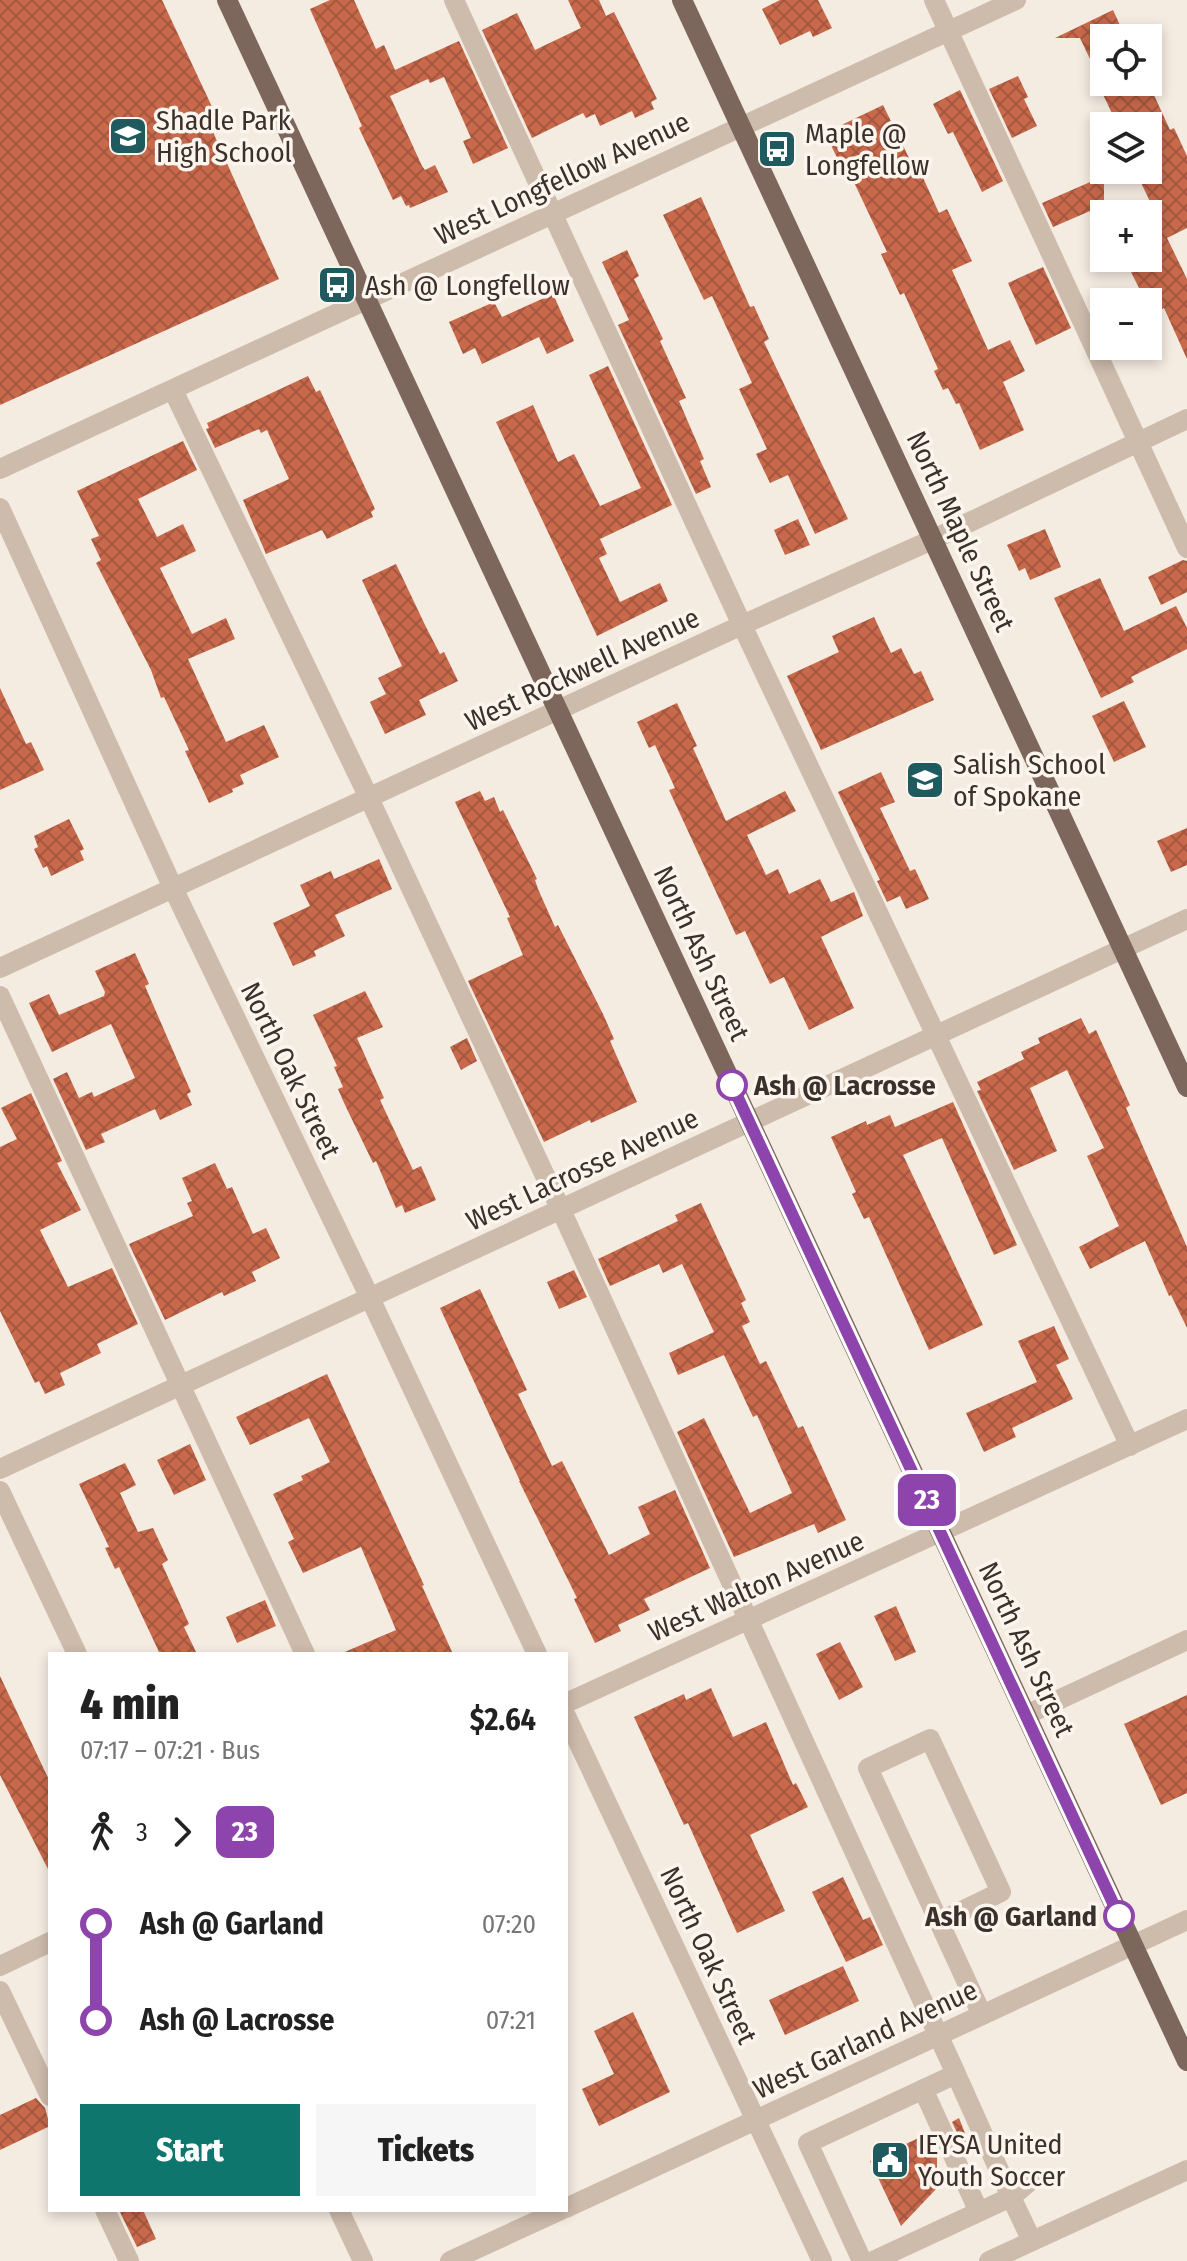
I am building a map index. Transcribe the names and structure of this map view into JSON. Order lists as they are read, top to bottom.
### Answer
{
  "streets": {
    "main road": ["North Maple Street", "North Ash Street"],
    "street": [
      "West Longfellow Avenue",
      "West Rockwell Avenue",
      "North Oak Street",
      "West Lacrosse Avenue",
      "West Walton Avenue",
      "West Garland Avenue"
    ]
  },
  "crossings": [
    ["West Longfellow Avenue", "North Maple Street"],
    ["West Longfellow Avenue", "North Ash Street"],
    ["North Maple Street", "West Rockwell Avenue"],
    ["North Maple Street", "West Lacrosse Avenue"],
    ["West Rockwell Avenue", "North Ash Street"],
    ["West Rockwell Avenue", "North Oak Street"],
    ["North Ash Street", "West Lacrosse Avenue"],
    ["North Ash Street", "West Walton Avenue"],
    ["North Ash Street", "West Garland Avenue"],
    ["North Oak Street", "West Lacrosse Avenue"],
    ["North Oak Street", "West Garland Avenue"]
  ],
  "places": {
    "school or university": ["Shadle Park High School", "Salish School of Spokane"],
    "bus stop": ["Maple @ Longfellow", "Ash @ Longfellow"],
    "other": ["Ash @ Lacrosse", "Ash @ Garland"],
    "public building": ["IEYSA United Youth Soccer"]
  },
  "lines": ["bus line 23"],
  "page": {
    "on_map": "23",
    "map_buttons": ["+", "−"],
    "heading": ["4 min", "07:17 – 07:21 · Bus", "$2.64"],
    "legs": ["3", "23"],
    "list": [
      {
        "name": "Ash @ Garland",
        "value": "07:20"
      },
      {
        "name": "Ash @ Lacrosse",
        "value": "07:21"
      }
    ],
    "buttons": ["Start", "Tickets"]
  }
}
